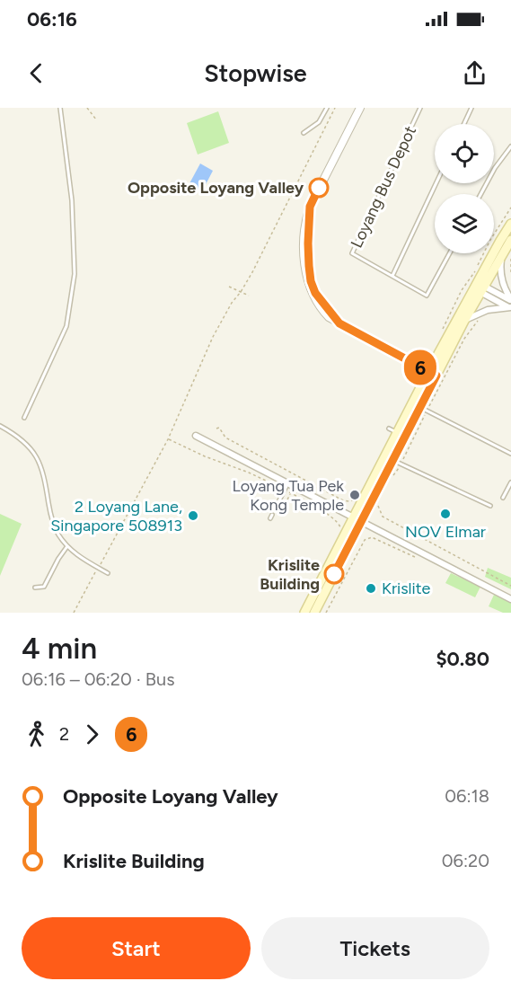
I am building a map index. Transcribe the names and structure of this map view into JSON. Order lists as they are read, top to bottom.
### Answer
{
  "streets": {
    "lane": ["Loyang Bus Depot"]
  },
  "places": [
    "Opposite Loyang Valley",
    "Loyang Tua Pek Kong Temple",
    "NOV Elmar",
    "2 Loyang Lane, Singapore 508913",
    "Krislite Building",
    "Krislite"
  ],
  "lines": ["bus line 6"],
  "page": {
    "status": "06:16",
    "header": "Stopwise",
    "on_map": "6",
    "heading": ["4 min", "06:16 – 06:20 · Bus", "$0.80"],
    "legs": ["2", "6"],
    "list": [
      {
        "name": "Opposite Loyang Valley",
        "value": "06:18"
      },
      {
        "name": "Krislite Building",
        "value": "06:20"
      }
    ],
    "buttons": ["Start", "Tickets"]
  }
}
